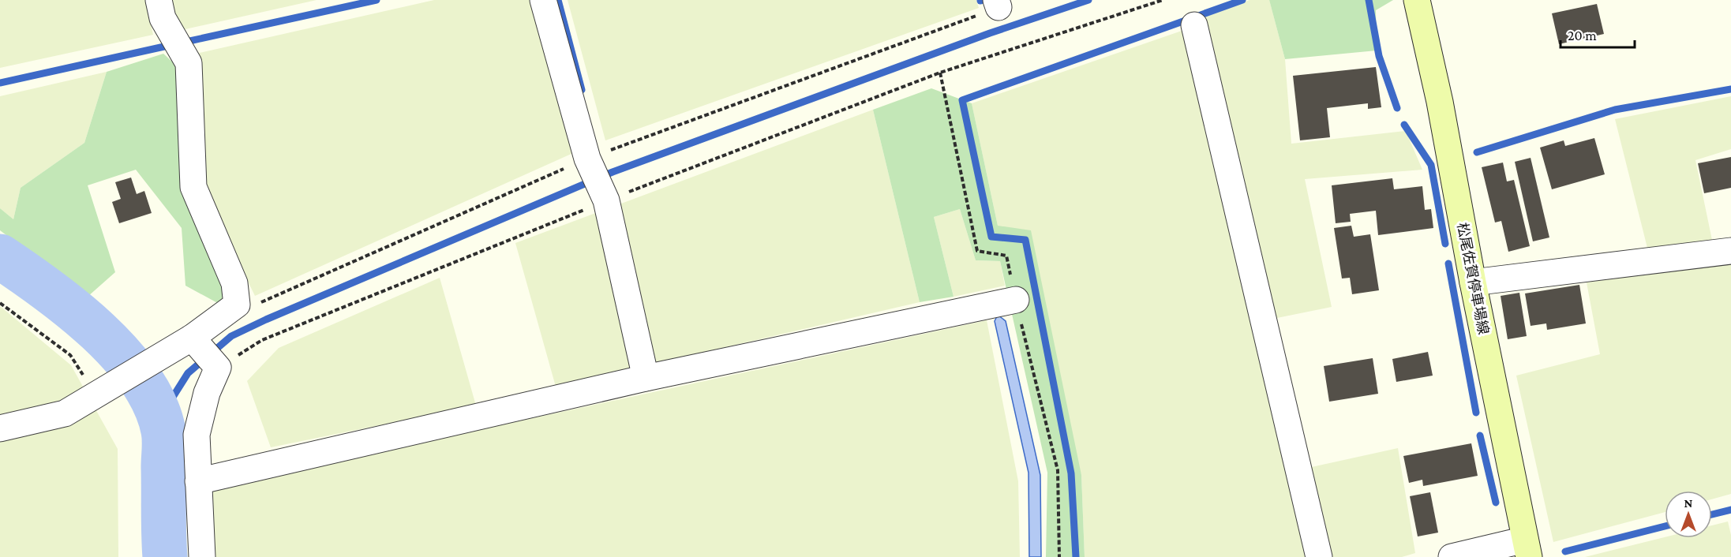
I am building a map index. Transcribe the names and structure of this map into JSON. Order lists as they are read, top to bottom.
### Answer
{
  "streets": {
    "main road": ["松尾佐賀停車場線"]
  },
  "scale_bar": "20 m",
  "north": "top"
}
